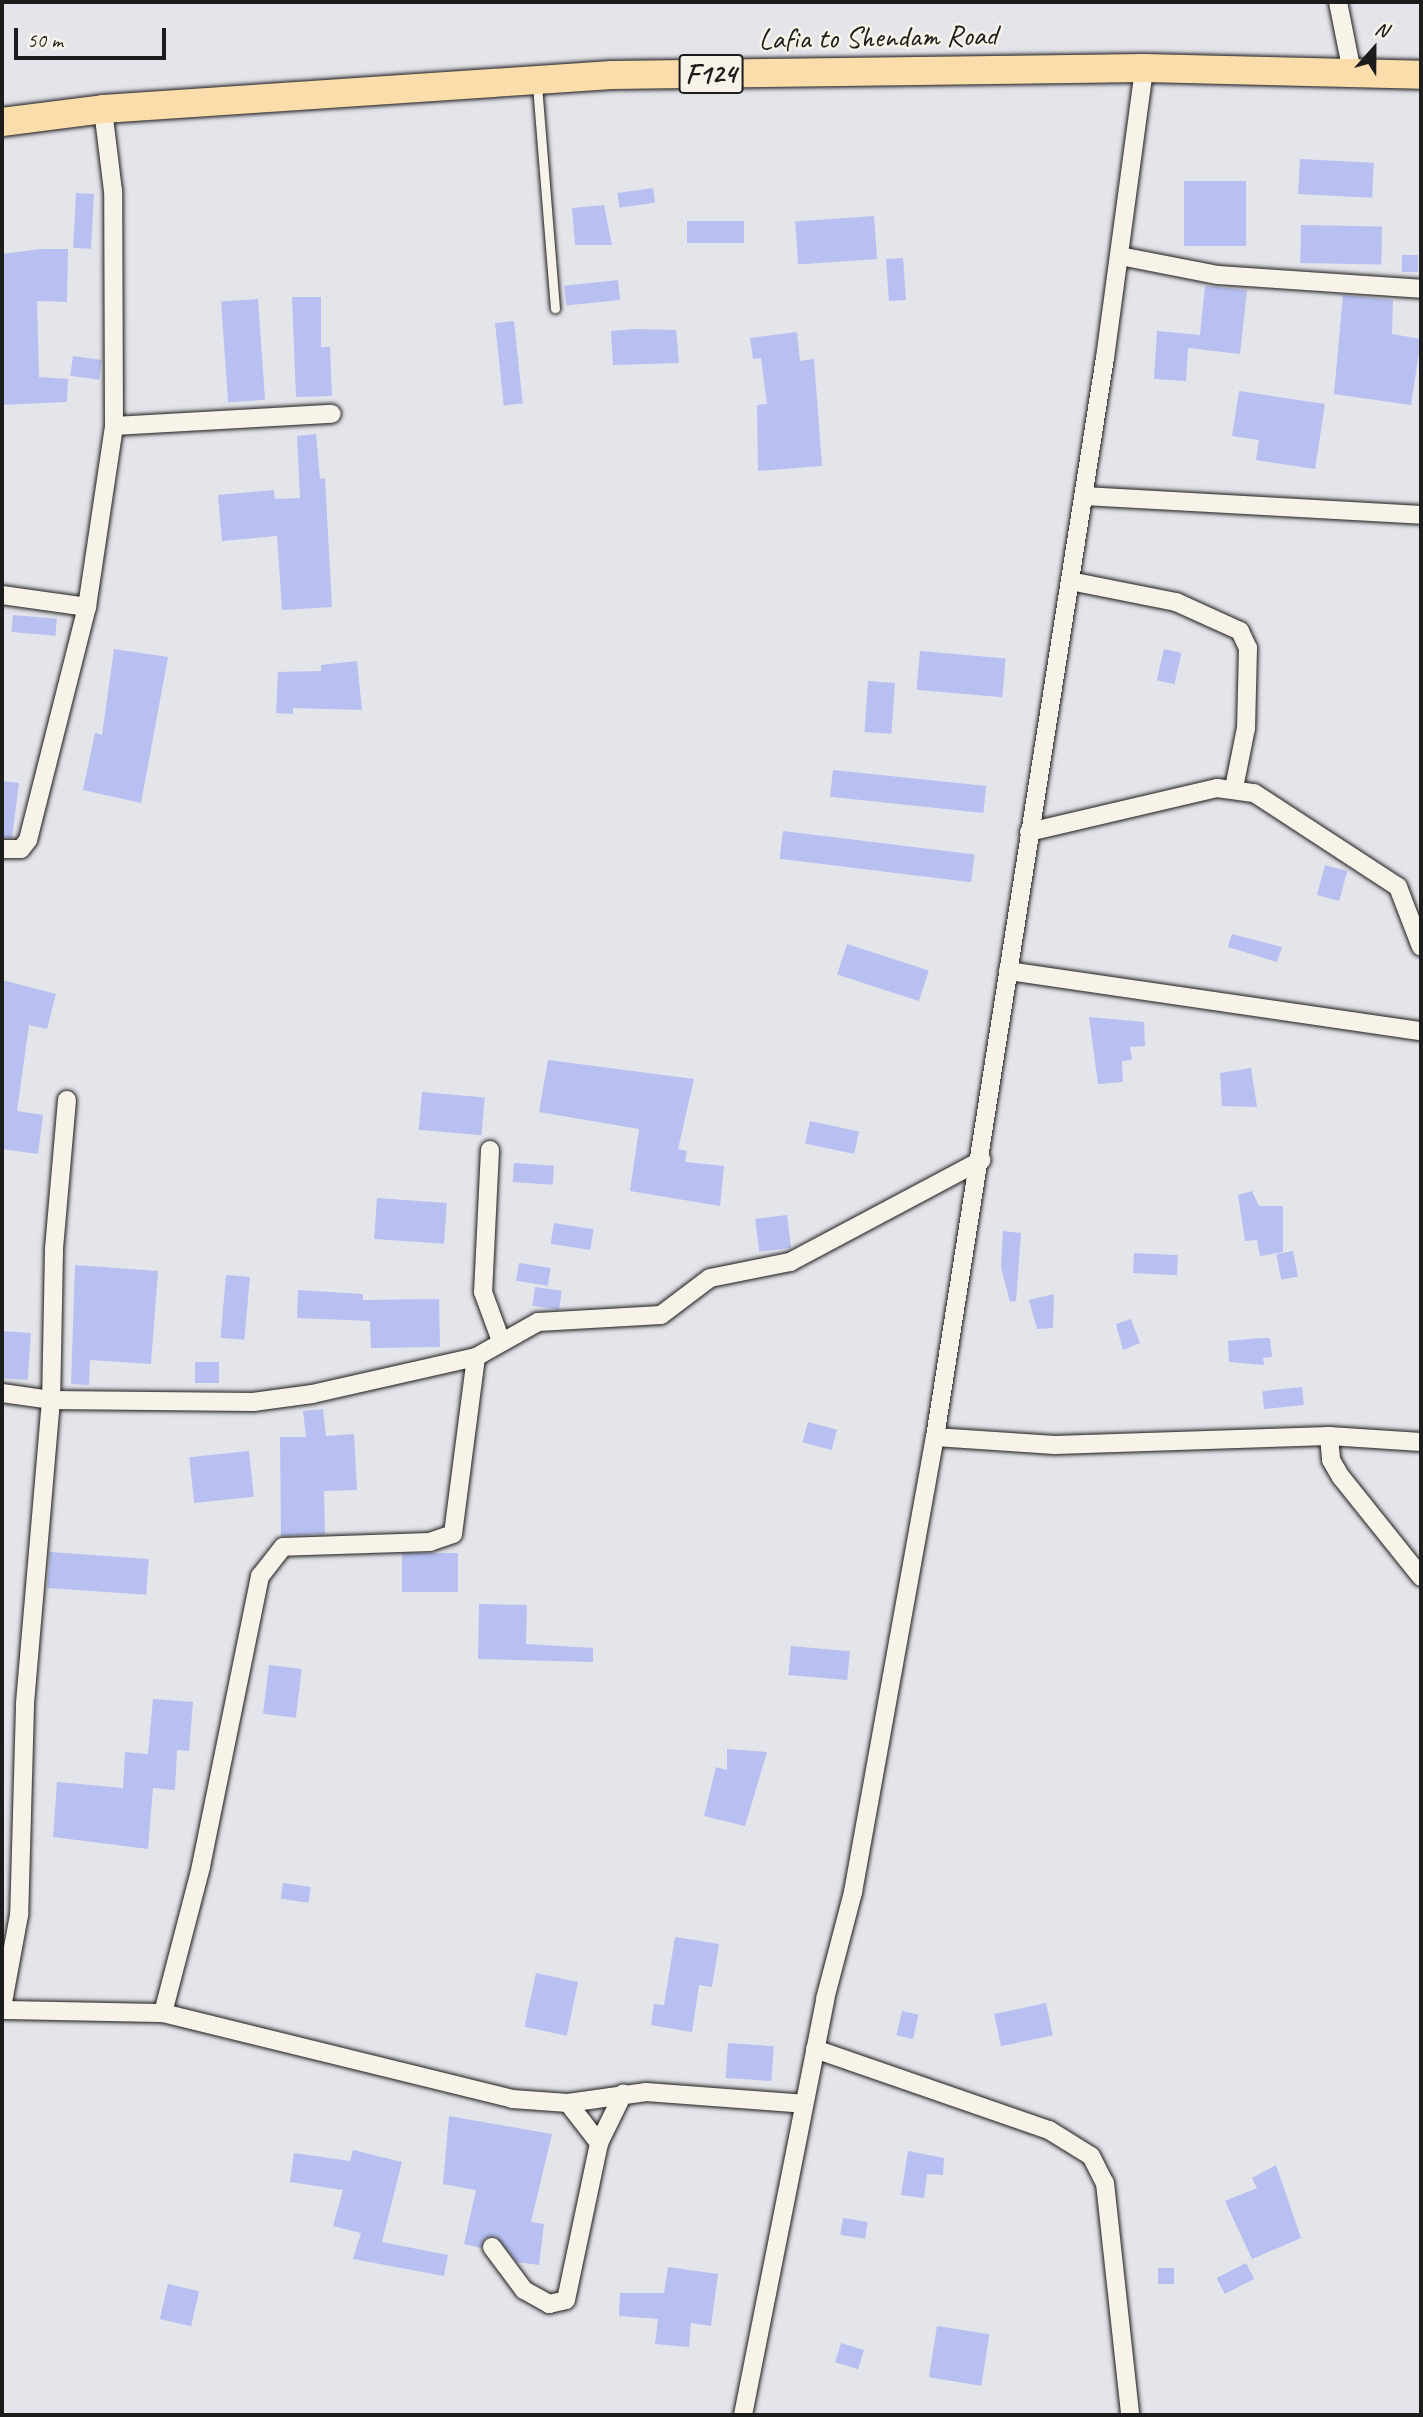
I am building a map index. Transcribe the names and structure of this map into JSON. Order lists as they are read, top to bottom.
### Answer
{
  "streets": {
    "main road": ["Lafia to Shendam Road", "F124"]
  },
  "scale_bar": "50 m",
  "north": "top"
}
